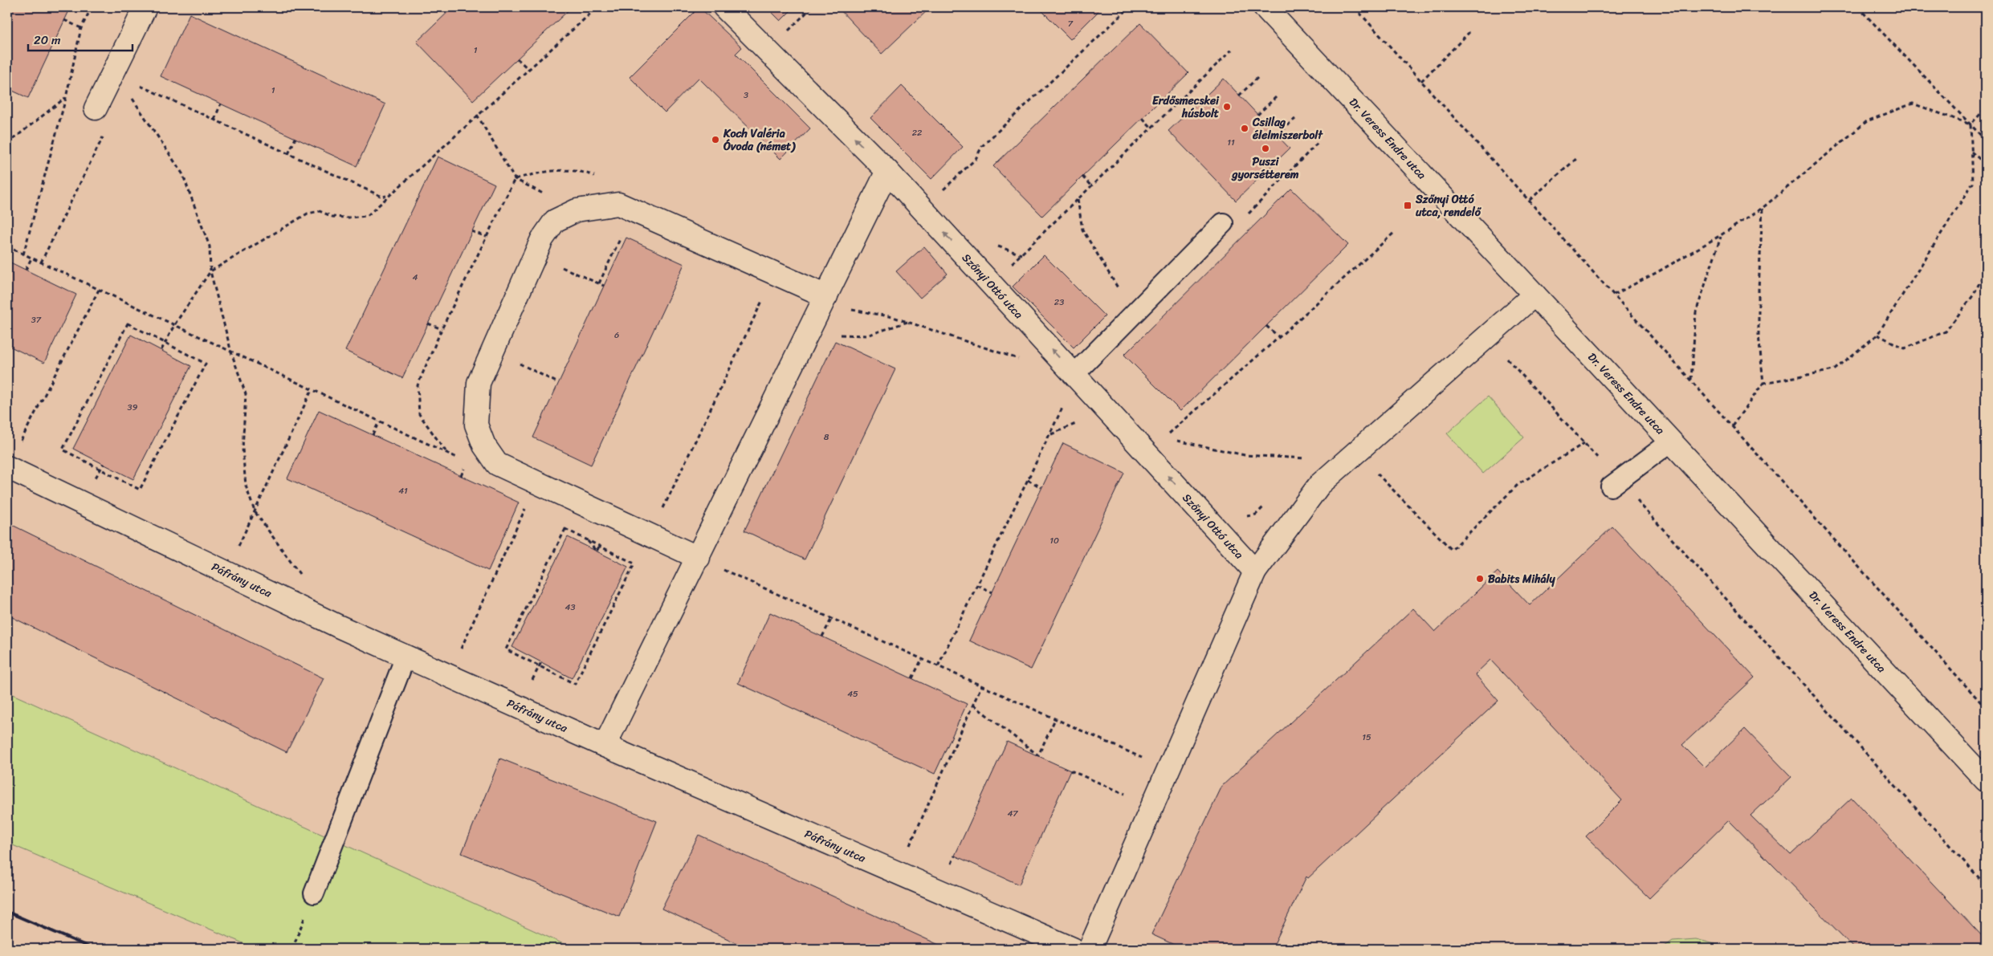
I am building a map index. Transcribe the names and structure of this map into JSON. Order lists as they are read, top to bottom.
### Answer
{
  "streets": {
    "street": ["Dr. Veress Endre utca", "Szőnyi Ottó utca", "Páfrány utca"]
  },
  "one_way": ["Szőnyi Ottó utca"],
  "places": {
    "other": [
      "Erdősmecskei húsbolt",
      "Csillag élelmiszerbolt",
      "Koch Valéria Óvoda (német)",
      "Puszi gyorsétterem",
      "Babits Mihály"
    ],
    "transit": ["Szőnyi Ottó utca, rendelő"]
  },
  "house_numbers": [
    "7",
    "1",
    "1",
    "3",
    "22",
    "11",
    "4",
    "23",
    "37",
    "6",
    "39",
    "8",
    "41",
    "10",
    "43",
    "45",
    "15",
    "47"
  ],
  "scale_bar": "20 m"
}
